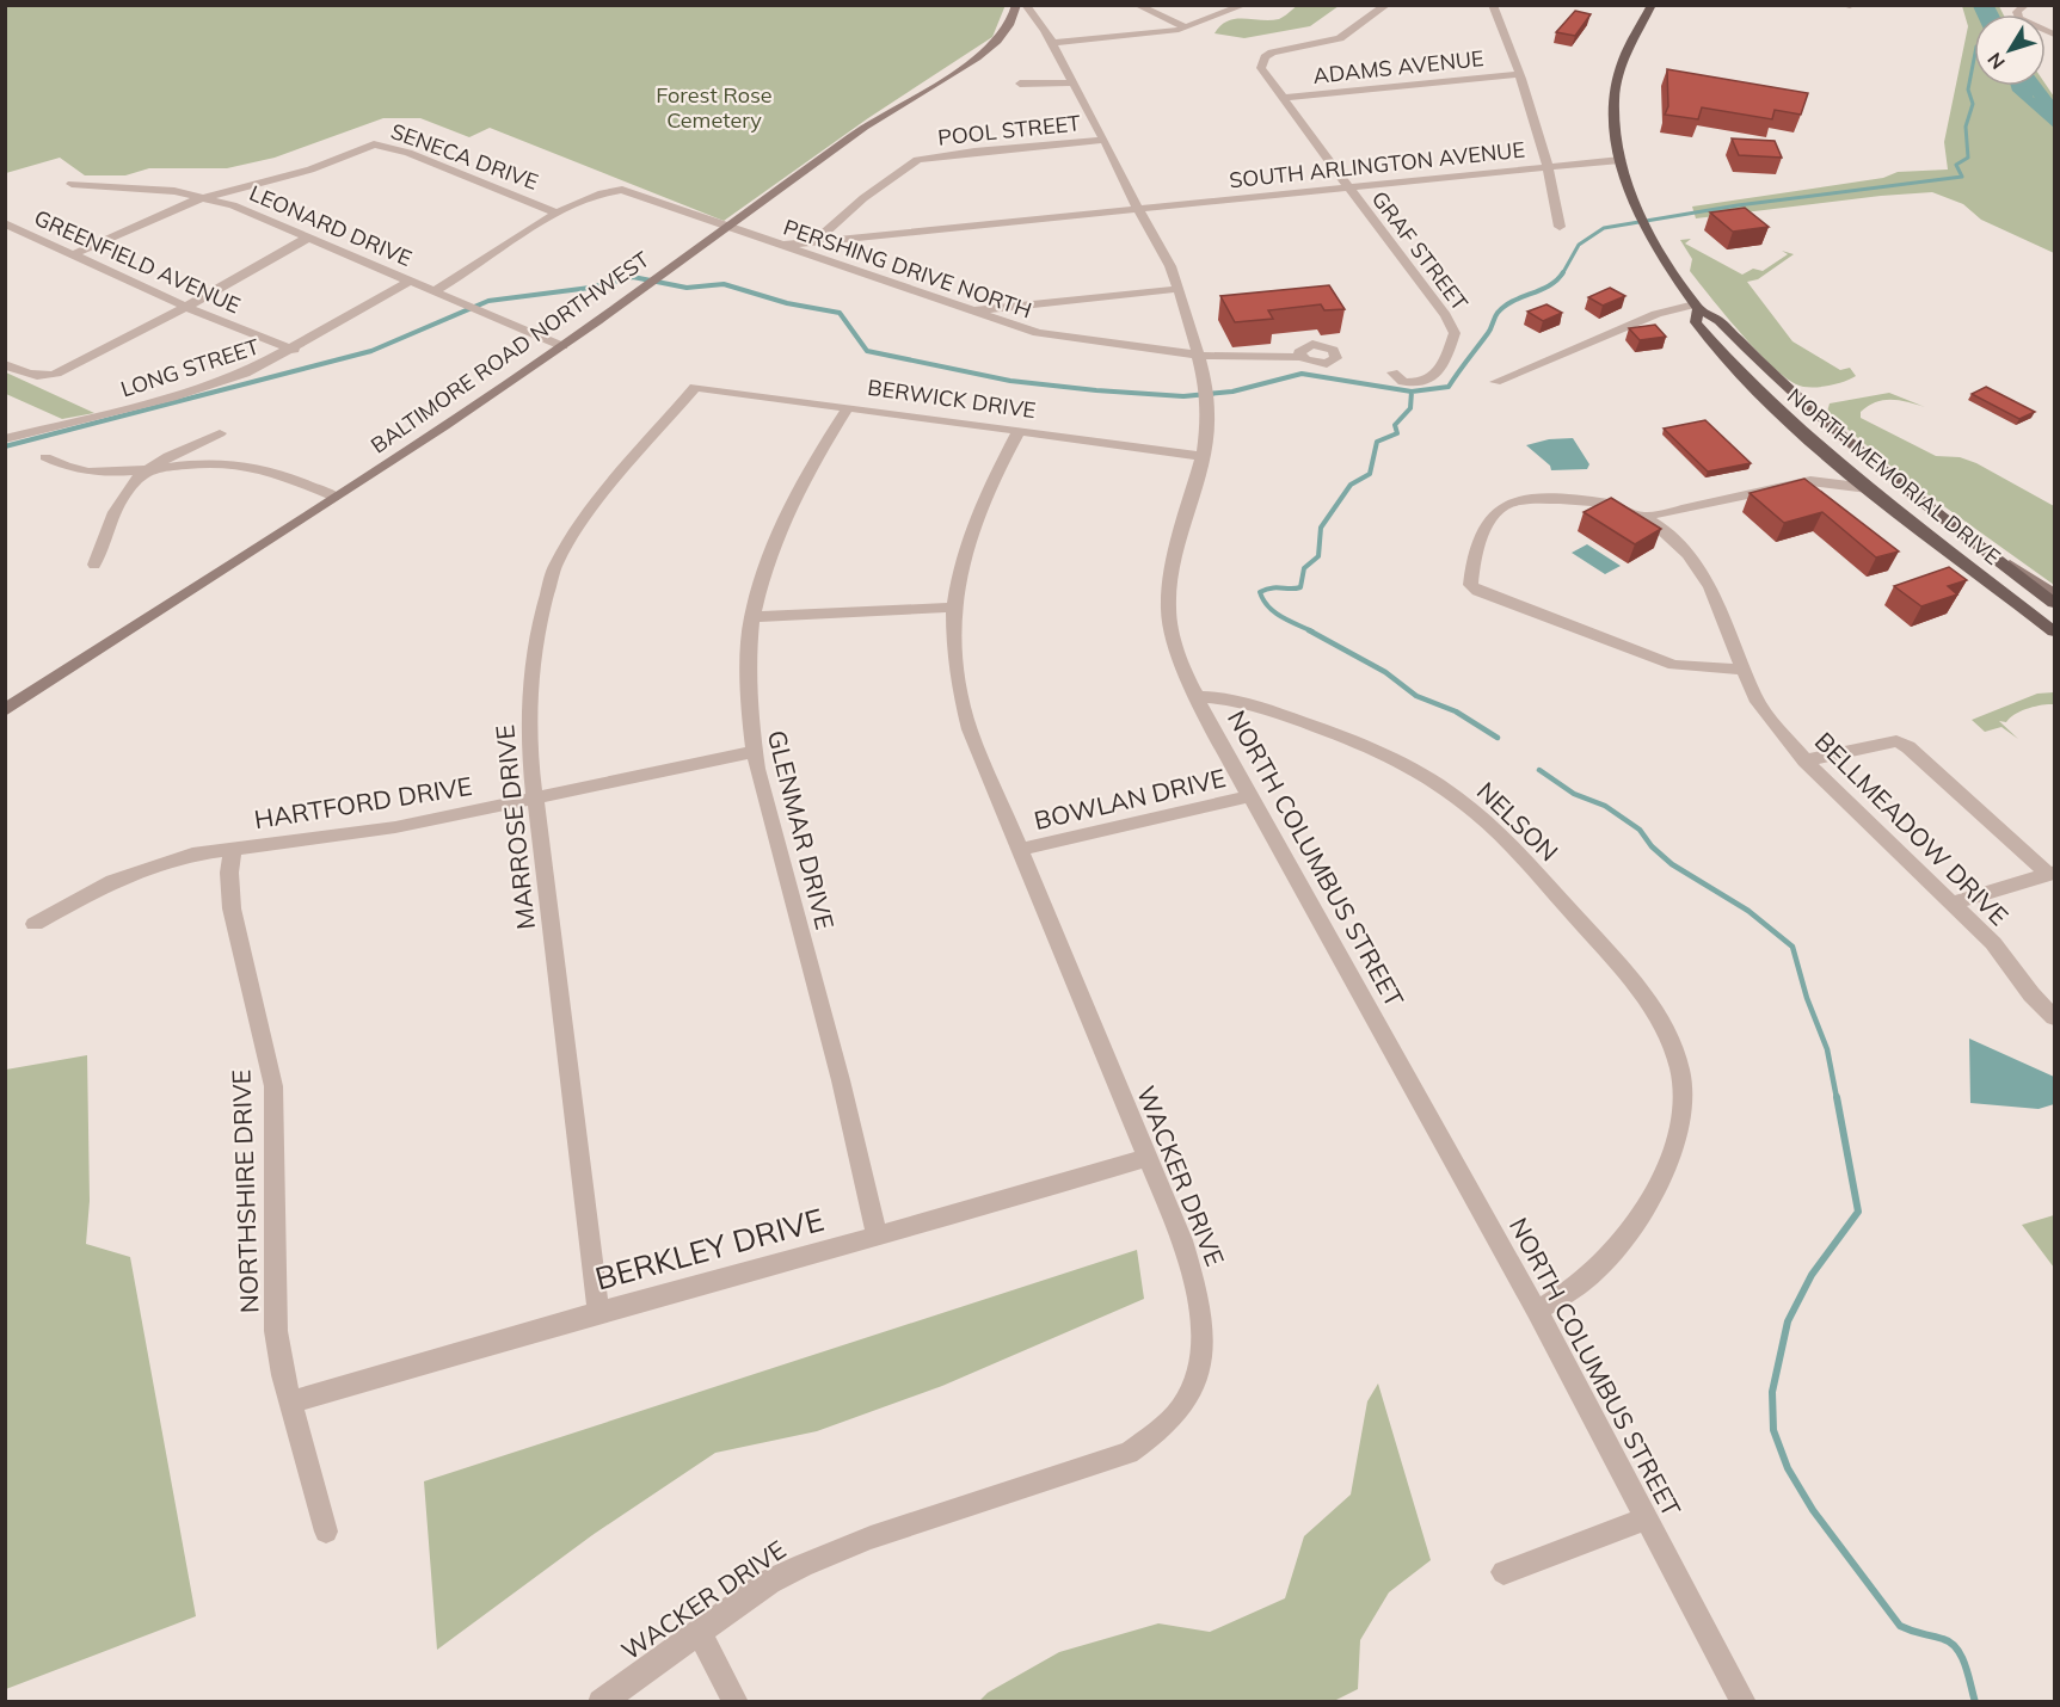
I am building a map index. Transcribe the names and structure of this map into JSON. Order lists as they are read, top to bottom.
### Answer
{
  "streets": {
    "main road": ["BALTIMORE ROAD NORTHWEST", "NORTH MEMORIAL DRIVE"],
    "street": [
      "ADAMS AVENUE",
      "POOL STREET",
      "SENECA DRIVE",
      "SOUTH ARLINGTON AVENUE",
      "LEONARD DRIVE",
      "GRAF STREET",
      "GREENFIELD AVENUE",
      "PERSHING DRIVE NORTH",
      "LONG STREET",
      "BERWICK DRIVE",
      "BOWLAN DRIVE",
      "HARTFORD DRIVE",
      "NELSON",
      "MARROSE DRIVE",
      "BELLMEADOW DRIVE",
      "GLENMAR DRIVE",
      "NORTH COLUMBUS STREET",
      "WACKER DRIVE",
      "NORTHSHIRE DRIVE",
      "BERKLEY DRIVE"
    ]
  },
  "crossings": [
    ["ADAMS AVENUE", "GRAF STREET"],
    ["POOL STREET", "SOUTH ARLINGTON AVENUE"],
    ["POOL STREET", "NORTH COLUMBUS STREET"],
    ["SENECA DRIVE", "LEONARD DRIVE"],
    ["SENECA DRIVE", "GREENFIELD AVENUE"],
    ["SENECA DRIVE", "PERSHING DRIVE NORTH"],
    ["SOUTH ARLINGTON AVENUE", "GRAF STREET"],
    ["SOUTH ARLINGTON AVENUE", "PERSHING DRIVE NORTH"],
    ["SOUTH ARLINGTON AVENUE", "NORTH MEMORIAL DRIVE"],
    ["SOUTH ARLINGTON AVENUE", "NORTH COLUMBUS STREET"],
    ["LEONARD DRIVE", "BALTIMORE ROAD NORTHWEST"],
    ["LEONARD DRIVE", "LONG STREET"],
    ["GREENFIELD AVENUE", "LONG STREET"],
    ["PERSHING DRIVE NORTH", "BALTIMORE ROAD NORTHWEST"],
    ["PERSHING DRIVE NORTH", "NORTH COLUMBUS STREET"],
    ["BERWICK DRIVE", "MARROSE DRIVE"],
    ["BERWICK DRIVE", "GLENMAR DRIVE"],
    ["BERWICK DRIVE", "NORTH COLUMBUS STREET"],
    ["BERWICK DRIVE", "WACKER DRIVE"],
    ["BOWLAN DRIVE", "NORTH COLUMBUS STREET"],
    ["BOWLAN DRIVE", "WACKER DRIVE"],
    ["HARTFORD DRIVE", "MARROSE DRIVE"],
    ["HARTFORD DRIVE", "GLENMAR DRIVE"],
    ["HARTFORD DRIVE", "NORTHSHIRE DRIVE"],
    ["NELSON", "NORTH COLUMBUS STREET"],
    ["MARROSE DRIVE", "BERKLEY DRIVE"],
    ["GLENMAR DRIVE", "BERKLEY DRIVE"],
    ["WACKER DRIVE", "BERKLEY DRIVE"],
    ["NORTHSHIRE DRIVE", "BERKLEY DRIVE"]
  ],
  "parks": ["Forest Rose Cemetery"],
  "north": "bottom left"
}
